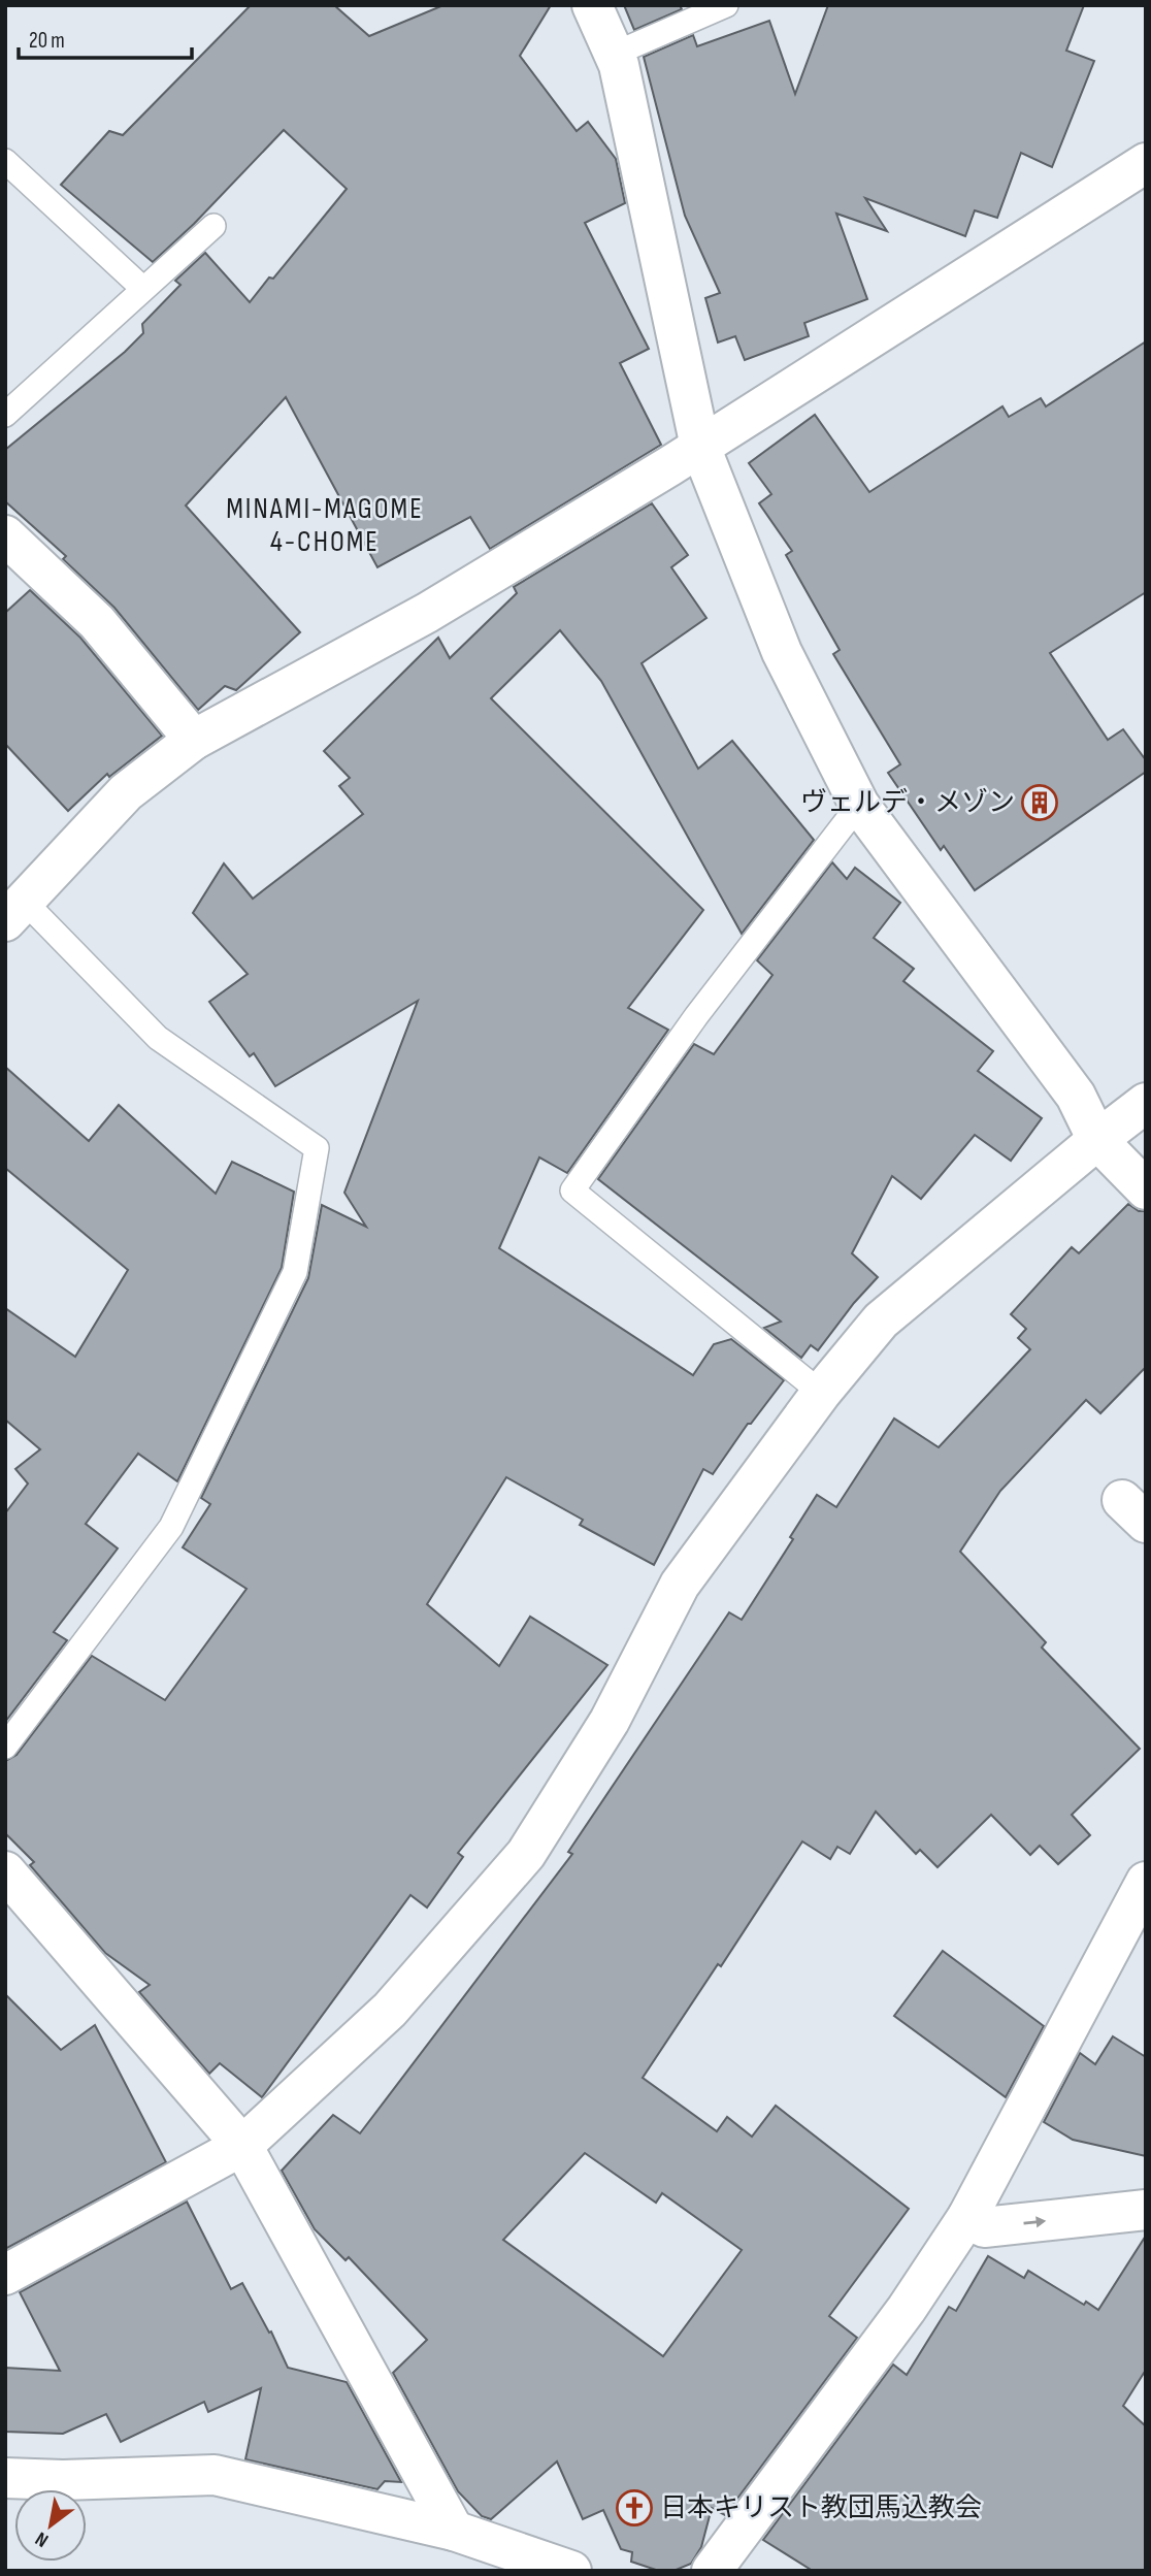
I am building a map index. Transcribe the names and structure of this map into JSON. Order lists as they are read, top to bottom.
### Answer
{
  "districts": ["MINAMI-MAGOME 4-CHOME"],
  "places": {
    "building": ["ヴェルデ・メゾン"],
    "church": ["日本キリスト教団馬込教会"]
  },
  "scale_bar": "20 m",
  "north": "bottom left"
}
